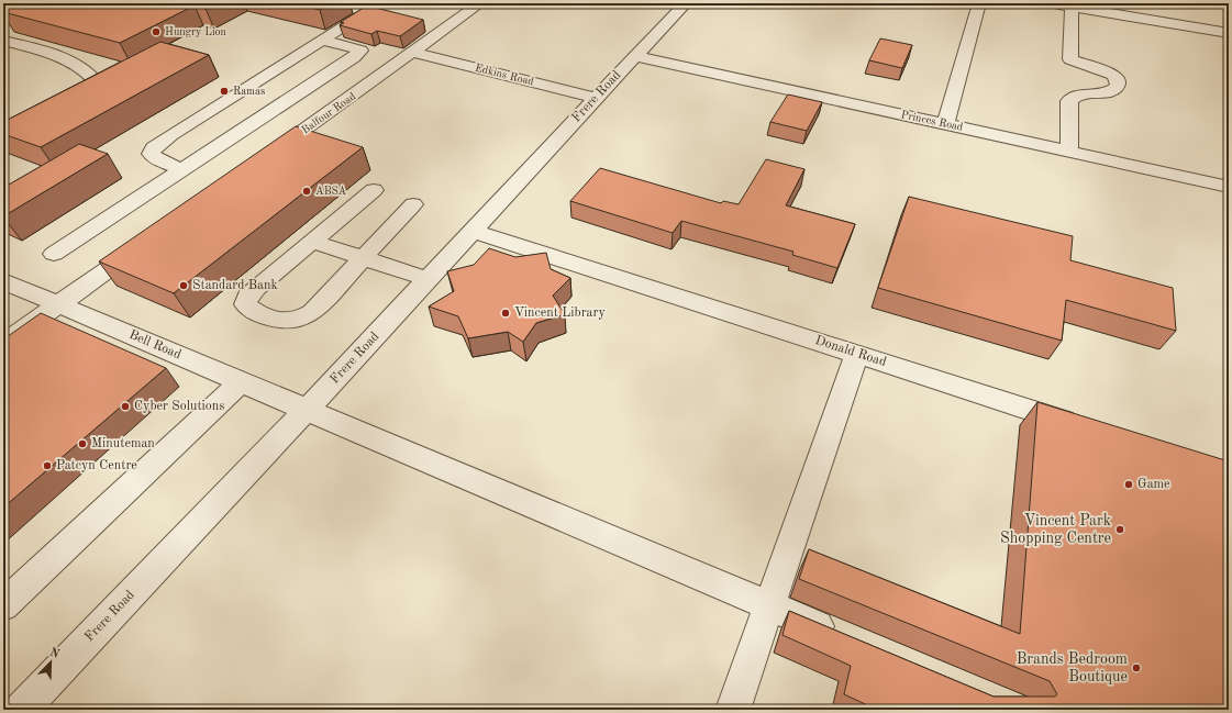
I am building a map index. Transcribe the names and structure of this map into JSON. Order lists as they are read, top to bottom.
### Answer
{
  "streets": {
    "street": [
      "Edkins Road",
      "Frere Road",
      "Balfour Road",
      "Princes Road",
      "Bell Road",
      "Donald Road"
    ]
  },
  "crossings": [
    ["Edkins Road", "Frere Road"],
    ["Edkins Road", "Balfour Road"],
    ["Frere Road", "Princes Road"],
    ["Frere Road", "Bell Road"],
    ["Frere Road", "Donald Road"]
  ],
  "places": [
    "Hungry Lion",
    "Ramas",
    "ABSA",
    "Standard Bank",
    "Vincent Library",
    "Cyber Solutions",
    "Minuteman",
    "Patcyn Centre",
    "Game",
    "Vincent Park Shopping Centre",
    "Brands Bedroom Boutique"
  ],
  "north": "top right"
}
